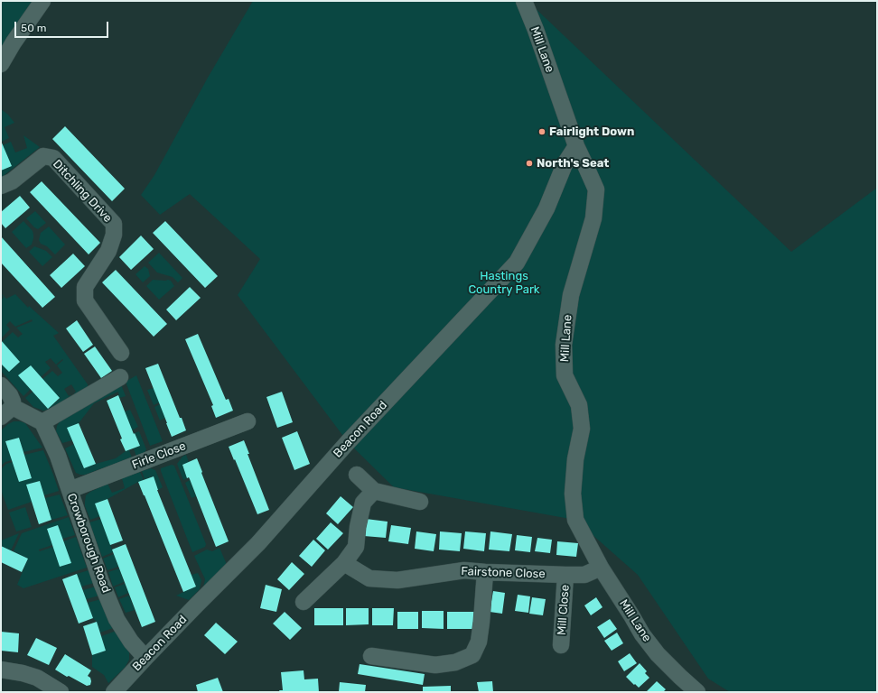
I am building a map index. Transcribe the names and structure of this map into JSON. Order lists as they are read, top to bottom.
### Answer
{
  "streets": {
    "street": [
      "Mill Lane",
      "Ditchling Drive",
      "Beacon Road",
      "Firle Close",
      "Crowborough Road",
      "Fairstone Close",
      "Mill Close"
    ]
  },
  "crossings": [
    ["Mill Lane", "Beacon Road"],
    ["Mill Lane", "Fairstone Close"],
    ["Beacon Road", "Crowborough Road"],
    ["Firle Close", "Crowborough Road"],
    ["Fairstone Close", "Mill Close"]
  ],
  "parks": ["Hastings Country Park"],
  "places": ["Fairlight Down", "North's Seat"],
  "scale_bar": "50 m"
}
